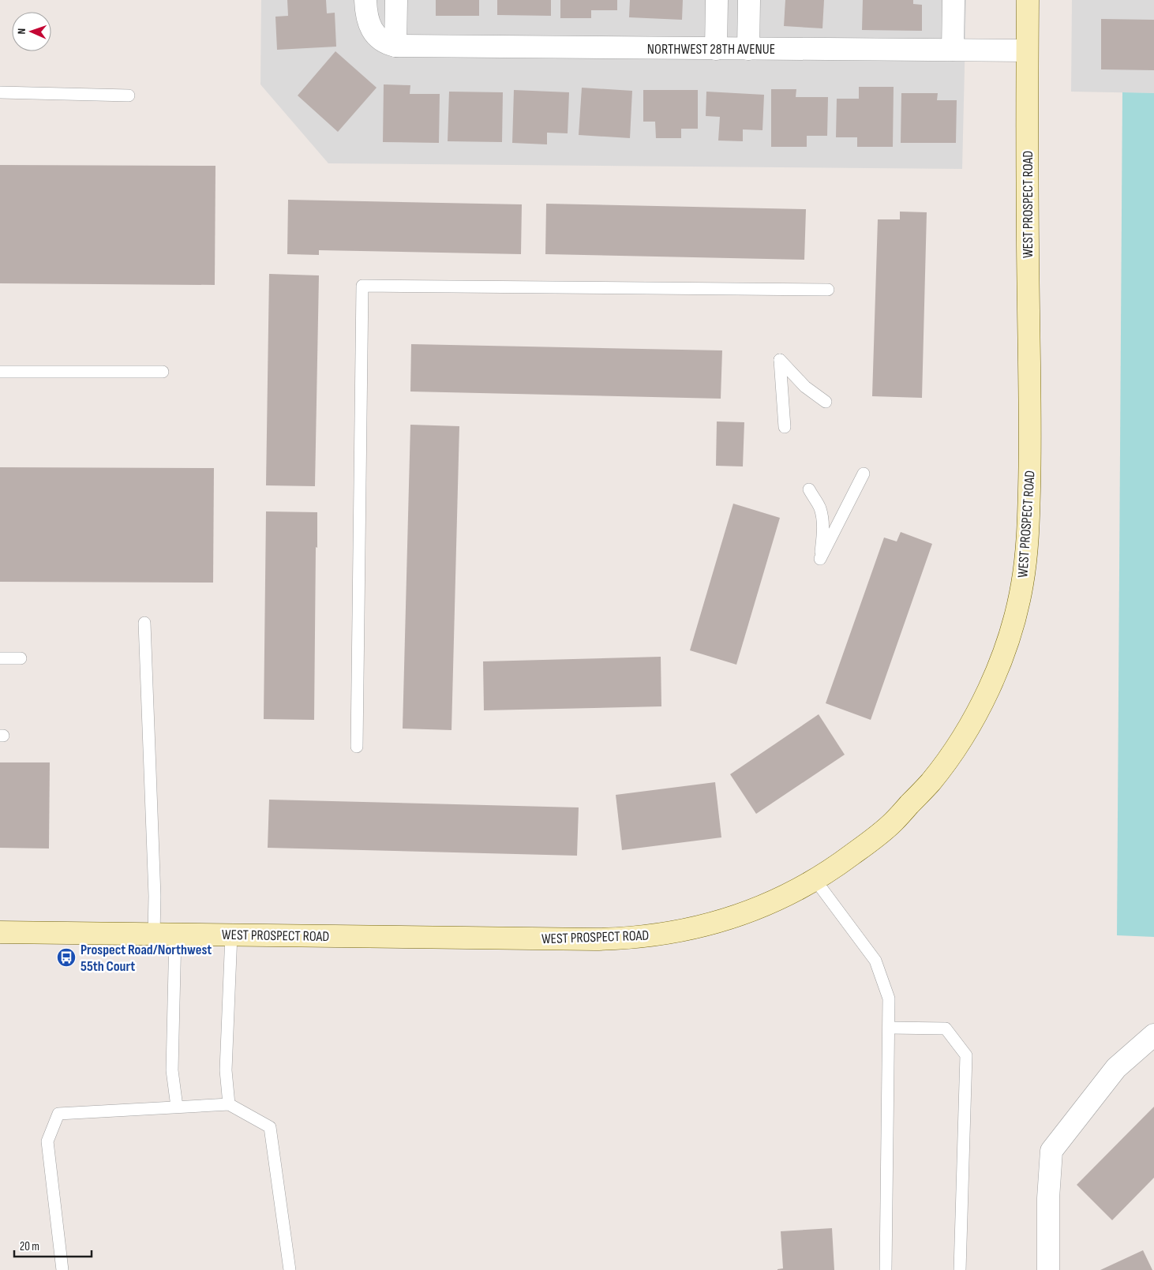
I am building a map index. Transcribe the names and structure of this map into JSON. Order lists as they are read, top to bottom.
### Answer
{
  "streets": {
    "main road": ["WEST PROSPECT ROAD"],
    "street": ["NORTHWEST 28TH AVENUE"]
  },
  "crossings": [
    ["NORTHWEST 28TH AVENUE", "WEST PROSPECT ROAD"]
  ],
  "places": {
    "bus stop": ["Prospect Road/Northwest 55th Court"]
  },
  "scale_bar": "20 m",
  "north": "left"
}
